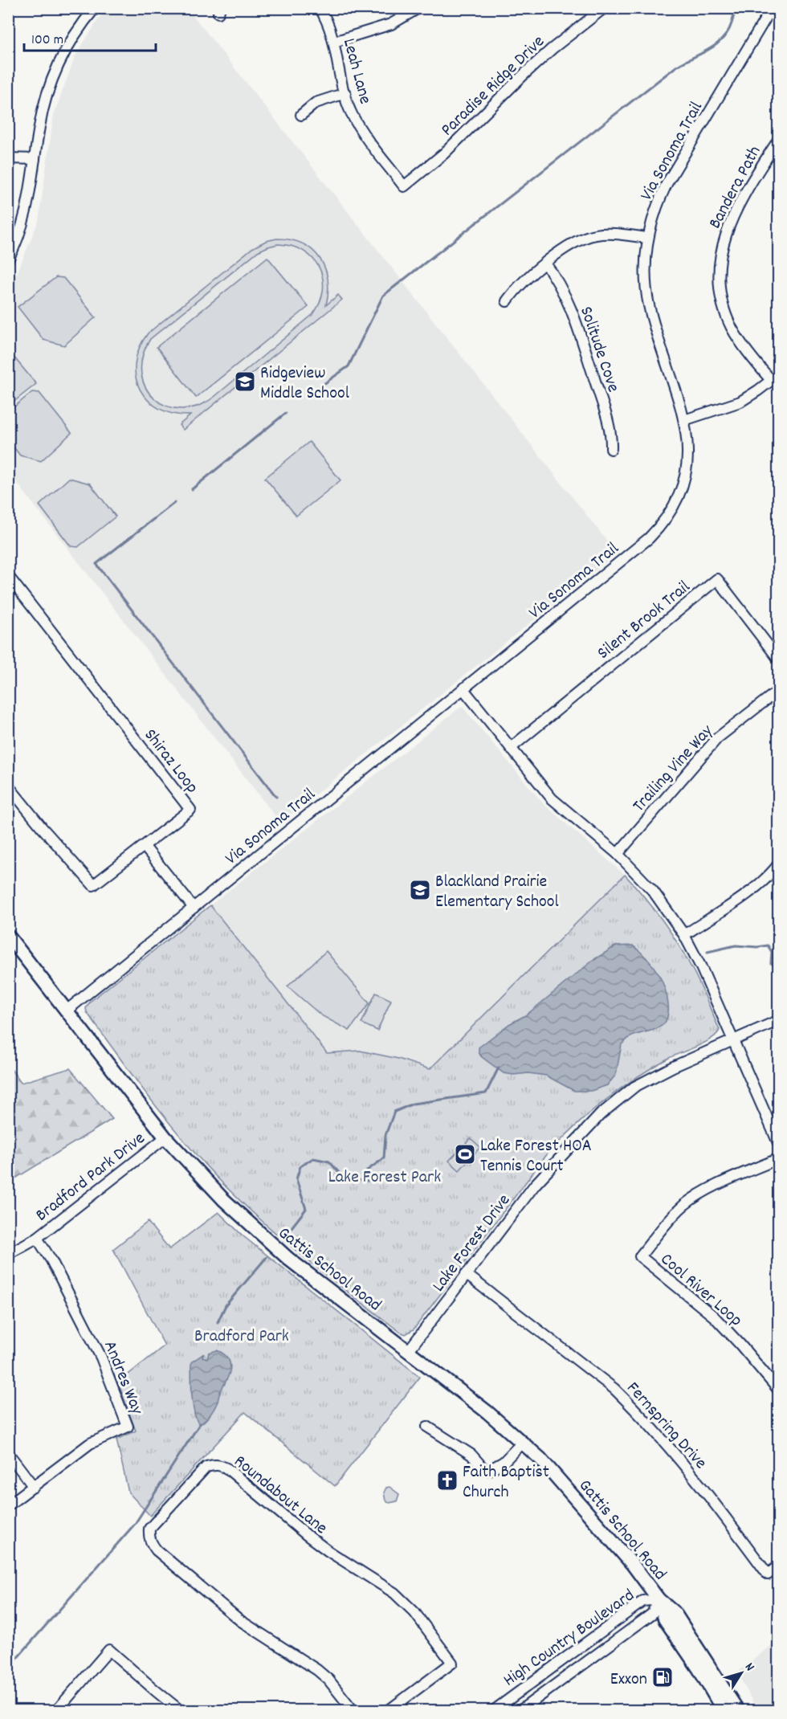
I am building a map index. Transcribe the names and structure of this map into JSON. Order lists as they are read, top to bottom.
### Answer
{
  "streets": {
    "main road": ["Gattis School Road"],
    "street": [
      "Leah Lane",
      "Paradise Ridge Drive",
      "Via Sonoma Trail",
      "Bandera Path",
      "Solitude Cove",
      "Silent Brook Trail",
      "Shiraz Loop",
      "Trailing Vine Way",
      "Bradford Park Drive",
      "Lake Forest Drive",
      "Cool River Loop",
      "Andres Way",
      "Fernspring Drive",
      "Roundabout Lane",
      "High Country Boulevard"
    ]
  },
  "crossings": [
    ["Leah Lane", "Paradise Ridge Drive"],
    ["Via Sonoma Trail", "Gattis School Road"],
    ["Bradford Park Drive", "Gattis School Road"],
    ["Bradford Park Drive", "Andres Way"],
    ["Lake Forest Drive", "Gattis School Road"],
    ["Lake Forest Drive", "Fernspring Drive"],
    ["Gattis School Road", "High Country Boulevard"]
  ],
  "parks": ["Lake Forest Park", "Bradford Park"],
  "places": {
    "school or university": ["Ridgeview Middle School", "Blackland Prairie Elementary School"],
    "sports": ["Lake Forest HOA Tennis Court"],
    "church": ["Faith Baptist Church"],
    "fuel station": ["Exxon"]
  },
  "scale_bar": "100 m",
  "north": "top right"
}
